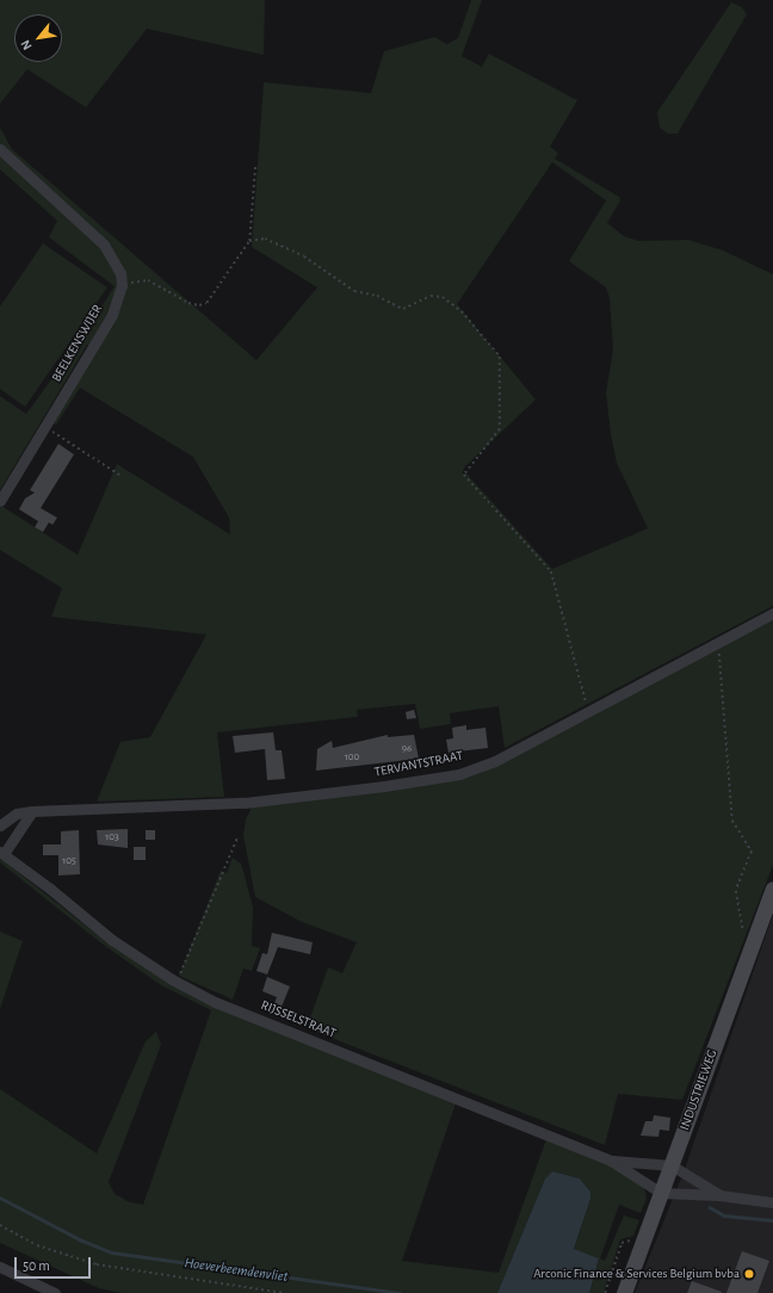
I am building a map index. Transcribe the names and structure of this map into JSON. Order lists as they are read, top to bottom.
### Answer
{
  "streets": {
    "main road": ["INDUSTRIEWEG"],
    "street": ["BEELKENSWIJER", "TERVANTSTRAAT", "RIJSSELSTRAAT"]
  },
  "crossings": [
    ["RIJSSELSTRAAT", "INDUSTRIEWEG"]
  ],
  "water": ["Hoeverbeemdenvliet"],
  "places": ["Arconic Finance & Services Belgium bvba"],
  "house_numbers": [
    "96",
    "100",
    "103",
    "105"
  ],
  "scale_bar": "50 m",
  "north": "bottom left"
}
